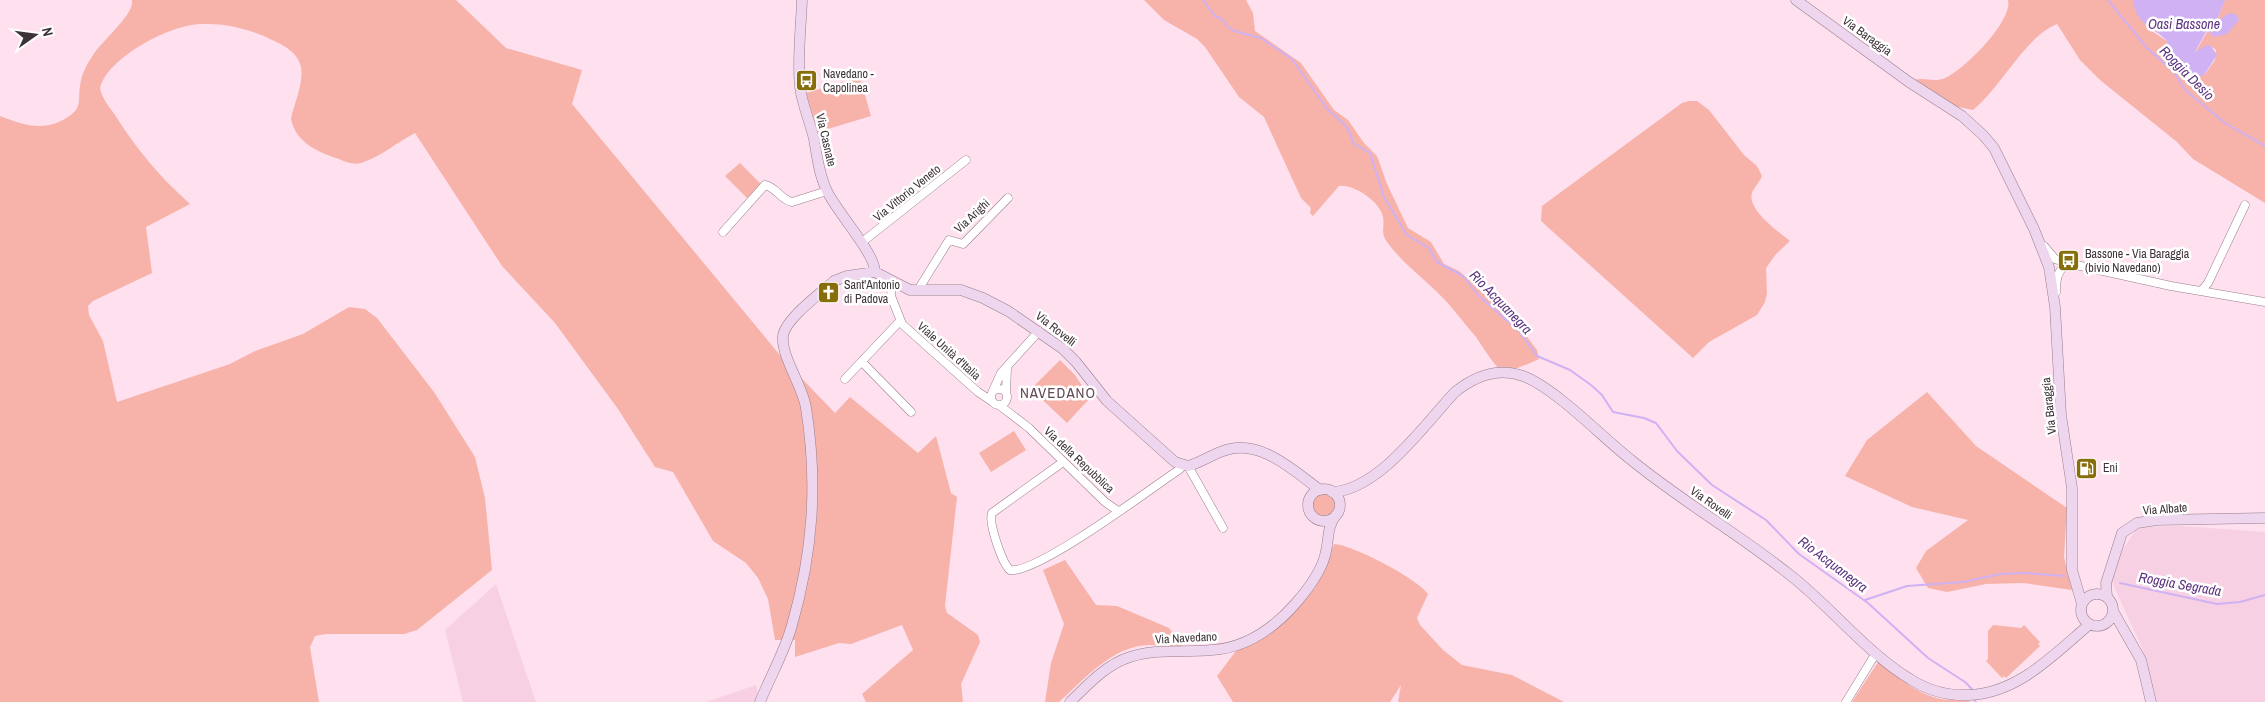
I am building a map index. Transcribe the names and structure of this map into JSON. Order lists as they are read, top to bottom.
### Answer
{
  "streets": {
    "street": [
      "Via Baraggia",
      "Via Casnate",
      "Via Vittorio Veneto",
      "Via Arighi",
      "Via Rovelli",
      "Viale Unità d'Italia",
      "Via della Repubblica",
      "Via Albate",
      "Via Navedano"
    ]
  },
  "crossings": [
    ["Via Baraggia", "Via Rovelli"],
    ["Via Baraggia", "Via Albate"],
    ["Via Casnate", "Via Vittorio Veneto"],
    ["Via Casnate", "Via Rovelli"],
    ["Via Arighi", "Via Rovelli"],
    ["Via Rovelli", "Viale Unità d'Italia"],
    ["Via Rovelli", "Via della Repubblica"],
    ["Via Rovelli", "Via Albate"],
    ["Via Rovelli", "Via Navedano"],
    ["Viale Unità d'Italia", "Via della Repubblica"]
  ],
  "districts": ["NAVEDANO"],
  "water": [
    "Oasi Bassone",
    "Roggia Desio",
    "Rio Acquanegra",
    "Roggia Segrada"
  ],
  "places": {
    "bus stop": ["Navedano - Capolinea", "Bassone - Via Baraggia (bivio Navedano)"],
    "church": ["Sant'Antonio di Padova"],
    "fuel station": ["Eni"]
  },
  "north": "right"
}
